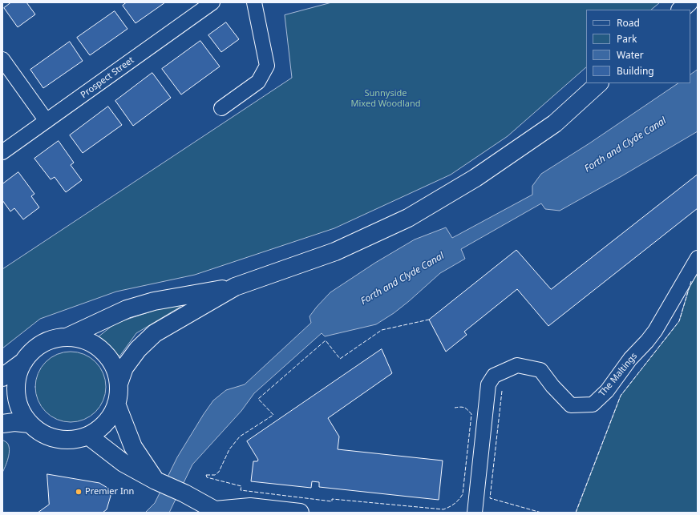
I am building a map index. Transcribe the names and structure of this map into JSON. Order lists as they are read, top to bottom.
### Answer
{
  "streets": {
    "street": ["Prospect Street", "The Maltings"]
  },
  "water": ["Forth and Clyde Canal"],
  "parks": ["Sunnyside Mixed Woodland"],
  "places": ["Premier Inn"],
  "legend": [
    "Road",
    "Park",
    "Water",
    "Building"
  ]
}
